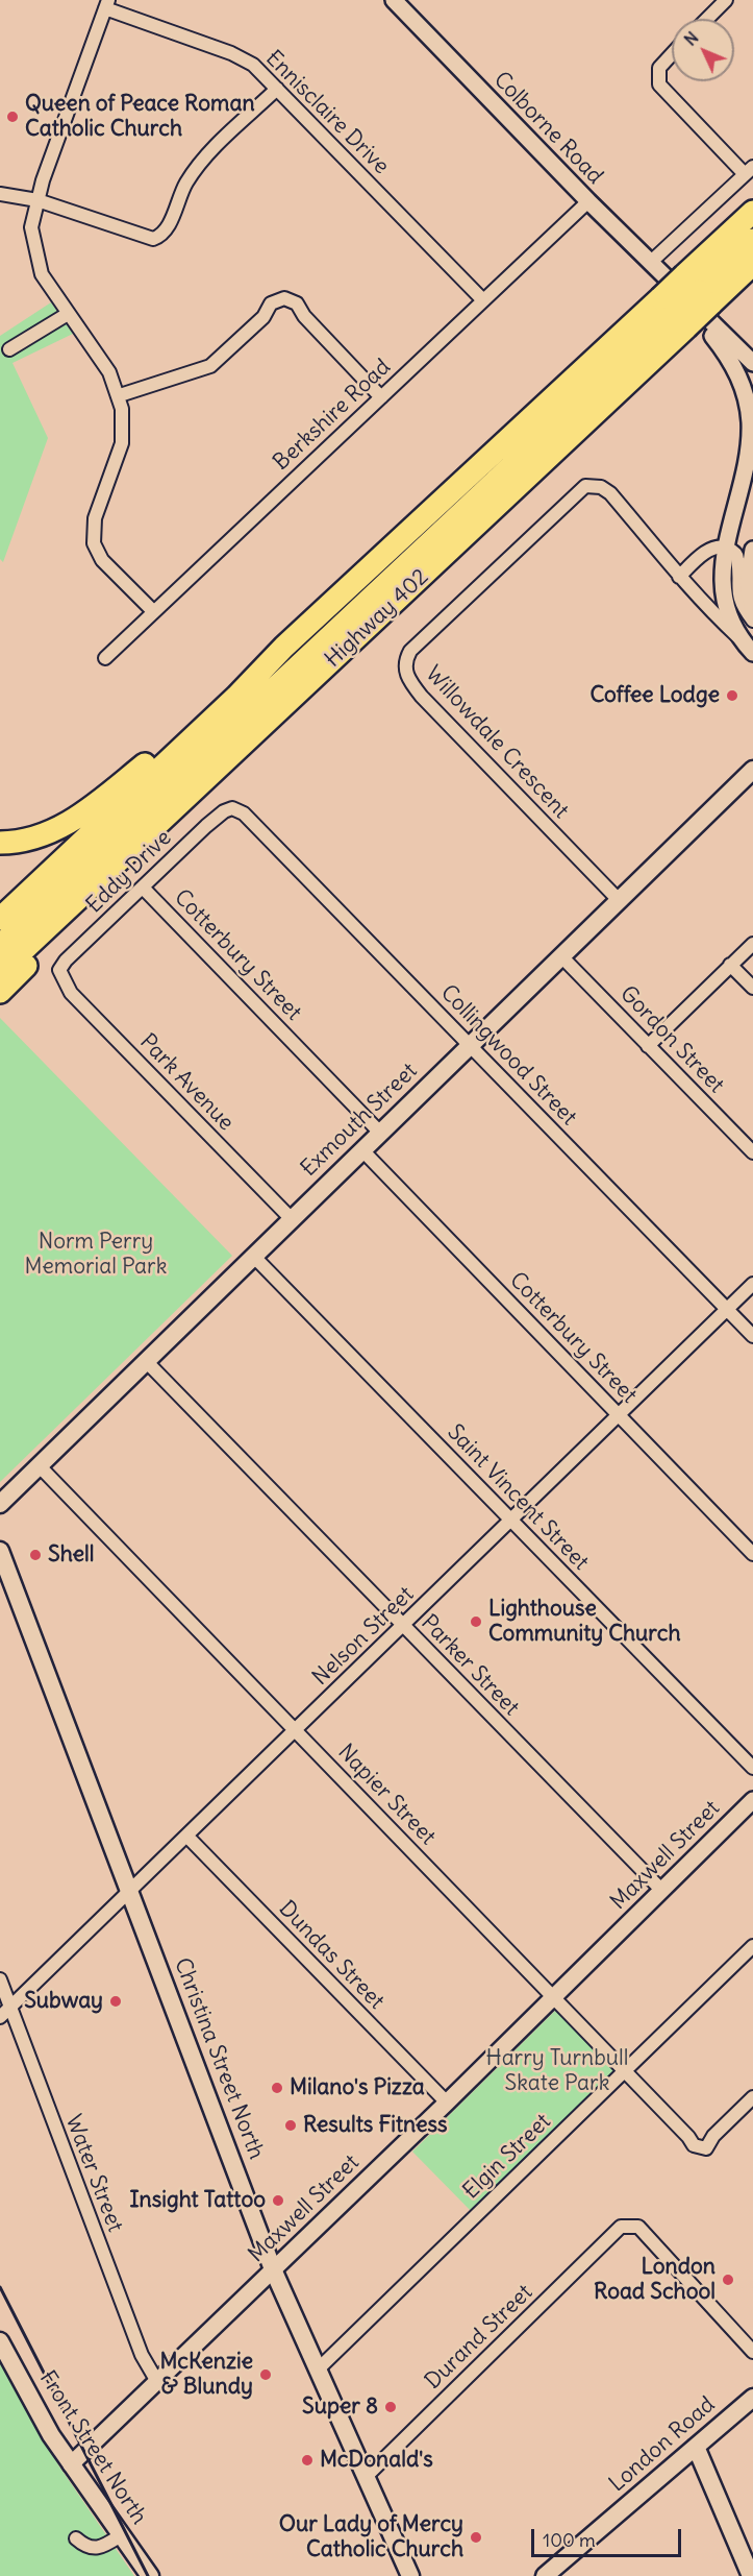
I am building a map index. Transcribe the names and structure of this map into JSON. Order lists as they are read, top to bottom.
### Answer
{
  "streets": {
    "highway": ["Highway 402"],
    "main road": [
      "Exmouth Street",
      "Christina Street North",
      "London Road",
      "Front Street North"
    ],
    "street": [
      "Ennisclaire Drive",
      "Colborne Road",
      "Berkshire Road",
      "Willowdale Crescent",
      "Eddy Drive",
      "Cotterbury Street",
      "Gordon Street",
      "Collingwood Street",
      "Park Avenue",
      "Saint Vincent Street",
      "Nelson Street",
      "Parker Street",
      "Napier Street",
      "Maxwell Street",
      "Dundas Street",
      "Elgin Street",
      "Water Street",
      "Durand Street"
    ]
  },
  "crossings": [
    ["Ennisclaire Drive", "Berkshire Road"],
    ["Colborne Road", "Berkshire Road"],
    ["Colborne Road", "Highway 402"],
    ["Willowdale Crescent", "Exmouth Street"],
    ["Eddy Drive", "Cotterbury Street"],
    ["Eddy Drive", "Collingwood Street"],
    ["Eddy Drive", "Park Avenue"],
    ["Cotterbury Street", "Exmouth Street"],
    ["Cotterbury Street", "Nelson Street"],
    ["Gordon Street", "Exmouth Street"],
    ["Collingwood Street", "Exmouth Street"],
    ["Collingwood Street", "Nelson Street"],
    ["Park Avenue", "Exmouth Street"],
    ["Exmouth Street", "Saint Vincent Street"],
    ["Exmouth Street", "Parker Street"],
    ["Exmouth Street", "Napier Street"],
    ["Saint Vincent Street", "Nelson Street"],
    ["Nelson Street", "Parker Street"],
    ["Nelson Street", "Napier Street"],
    ["Nelson Street", "Dundas Street"],
    ["Nelson Street", "Christina Street North"],
    ["Nelson Street", "Water Street"],
    ["Parker Street", "Maxwell Street"],
    ["Napier Street", "Maxwell Street"],
    ["Napier Street", "Elgin Street"],
    ["Maxwell Street", "Dundas Street"],
    ["Maxwell Street", "Christina Street North"],
    ["Maxwell Street", "Water Street"],
    ["Maxwell Street", "Front Street North"],
    ["Christina Street North", "Elgin Street"],
    ["Christina Street North", "Durand Street"]
  ],
  "parks": ["Norm Perry Memorial Park", "Harry Turnbull Skate Park"],
  "places": [
    "Queen of Peace Roman Catholic Church",
    "Coffee Lodge",
    "Shell",
    "Lighthouse Community Church",
    "Subway",
    "Milano's Pizza",
    "Results Fitness",
    "Insight Tattoo",
    "London Road School",
    "McKenzie & Blundy",
    "Super 8",
    "McDonald's",
    "Our Lady of Mercy Catholic Church"
  ],
  "scale_bar": "100 m",
  "north": "top left"
}
